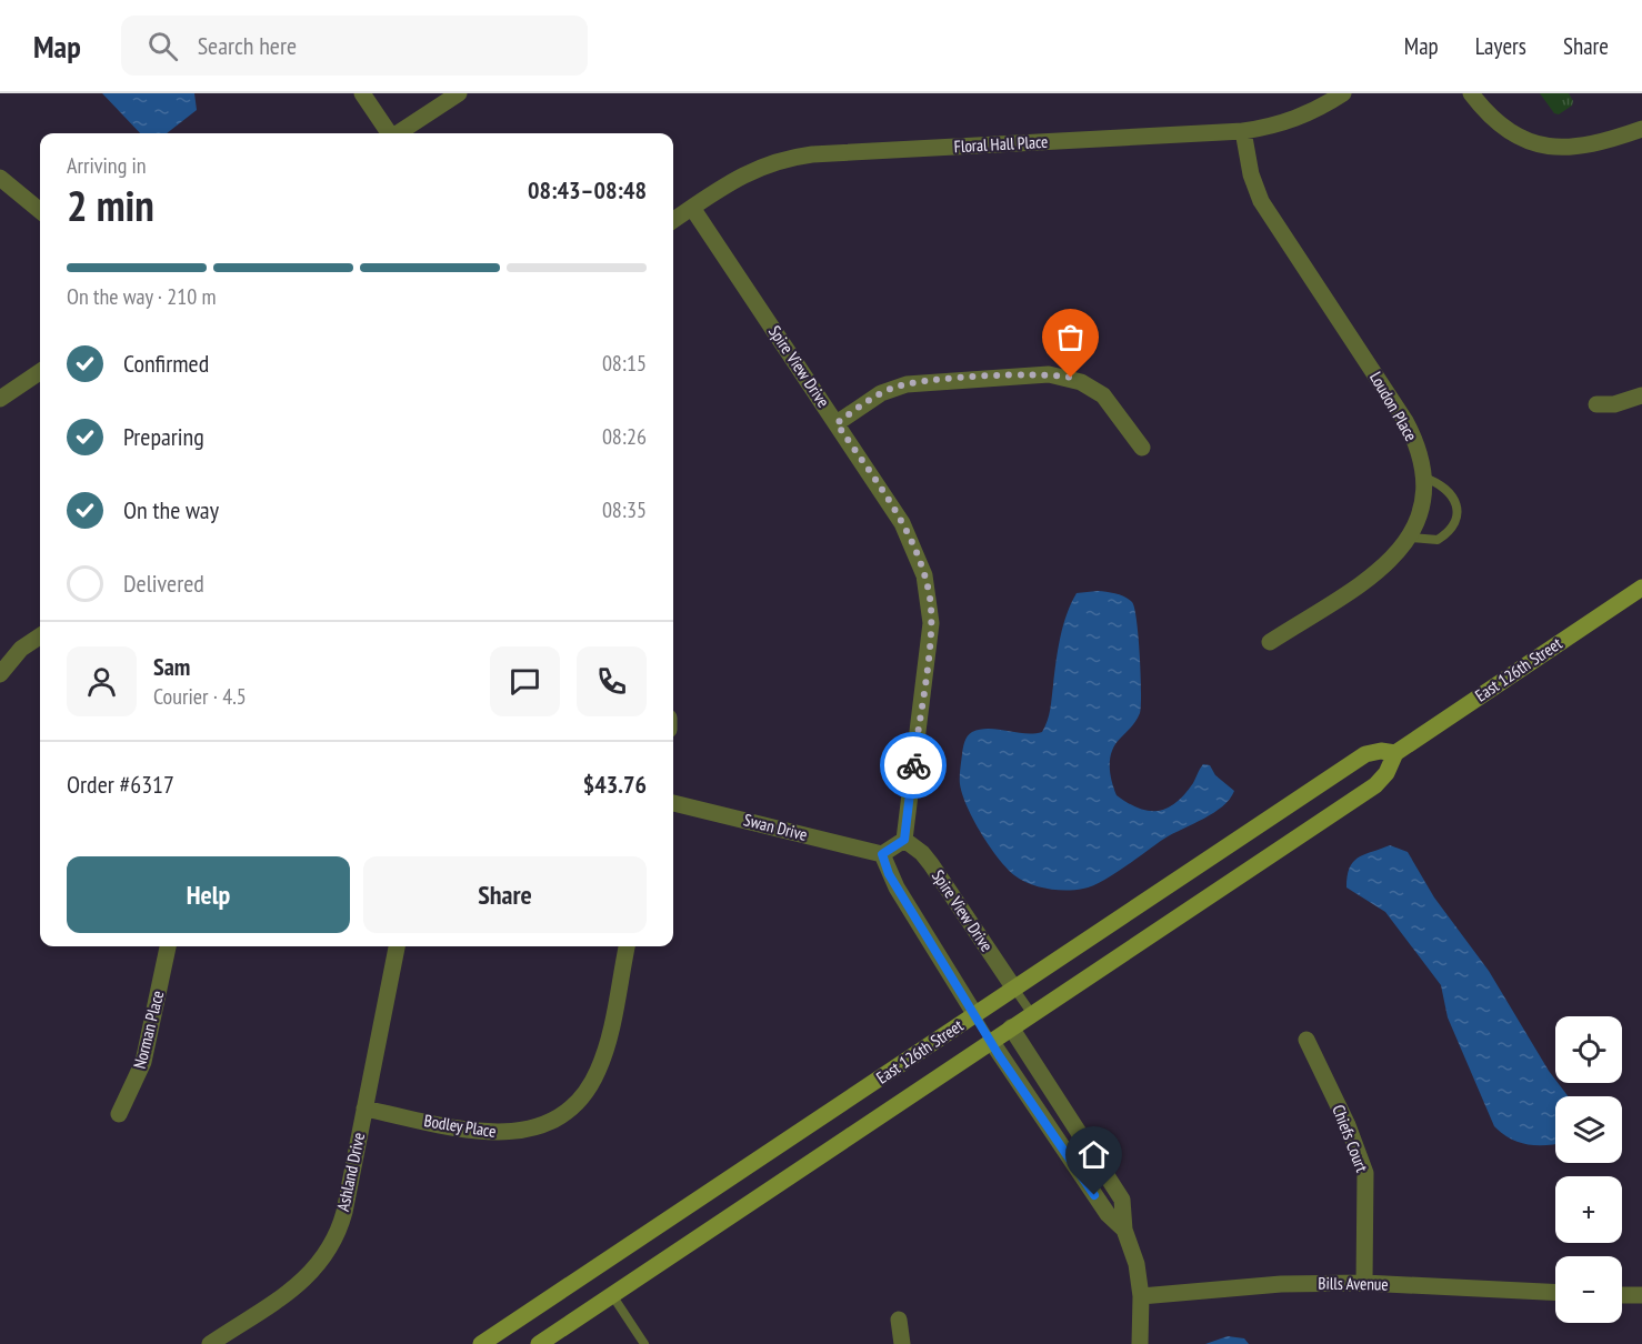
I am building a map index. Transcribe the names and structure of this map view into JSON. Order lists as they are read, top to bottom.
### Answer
{
  "streets": {
    "main road": ["East 126th Street"],
    "street": [
      "Floral Hall Place",
      "Spire View Drive",
      "Loudon Place",
      "Swan Drive",
      "Norman Place",
      "Bodley Place",
      "Chiefs Court",
      "Ashland Drive",
      "Bills Avenue"
    ]
  },
  "crossings": [
    ["Floral Hall Place", "Spire View Drive"],
    ["Floral Hall Place", "Loudon Place"],
    ["Spire View Drive", "East 126th Street"],
    ["Bodley Place", "Ashland Drive"],
    ["Chiefs Court", "Bills Avenue"]
  ],
  "page": {
    "header": "Map",
    "search": "Search here",
    "nav": ["Map", "Layers", "Share"],
    "heading": ["2 min", "Arriving in", "08:43–08:48"],
    "panel": [
      "Sam",
      "Courier · 4.5",
      "Order #6317",
      "$43.76"
    ],
    "bar": "On the way · 210 m",
    "list": [
      ["Confirmed", "08:15"],
      ["Preparing", "08:26"],
      ["On the way", "08:35"],
      "Delivered"
    ],
    "buttons": ["Help", "Share"],
    "map_buttons": ["+", "−"]
  }
}
